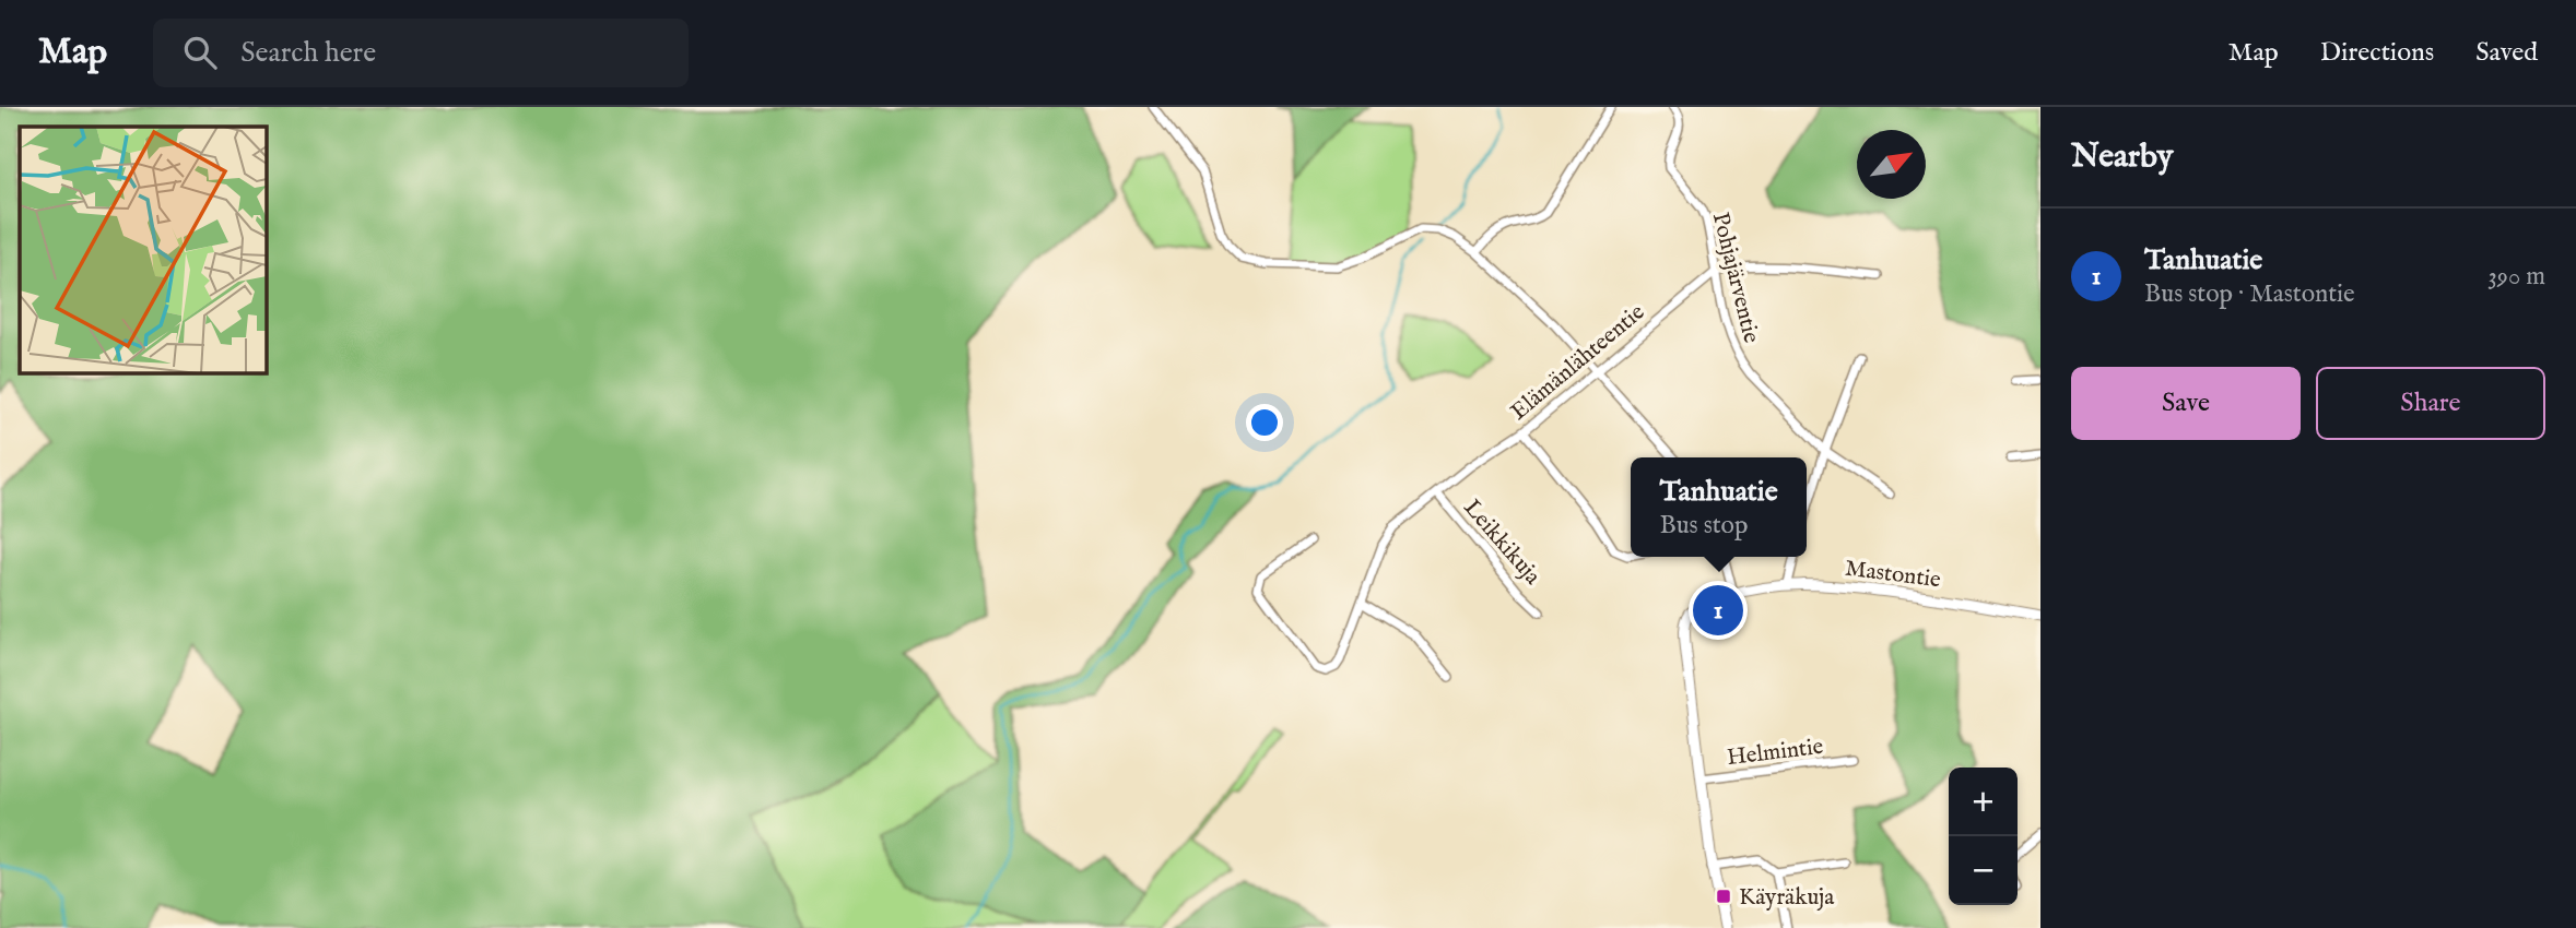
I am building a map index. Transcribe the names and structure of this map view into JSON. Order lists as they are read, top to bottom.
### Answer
{
  "streets": {
    "street": [
      "Pohjajärventie",
      "Elämänlähteentie",
      "Leikkikuja",
      "Mastontie",
      "Helmintie"
    ]
  },
  "crossings": [
    ["Pohjajärventie", "Elämänlähteentie"],
    ["Elämänlähteentie", "Leikkikuja"],
    ["Mastontie", "Helmintie"]
  ],
  "places": {
    "transit": ["Käyräkuja"]
  },
  "north": "top right",
  "page": {
    "header": "Map",
    "search": "Search here",
    "nav": ["Map", "Directions", "Saved"],
    "heading": "Nearby",
    "list": [
      {
        "mark": "1",
        "name": "Tanhuatie",
        "note": "Bus stop · Mastontie",
        "value": "390 m"
      }
    ],
    "buttons": ["Save", "Share"],
    "popup": ["Tanhuatie", "Bus stop"],
    "pins": "1",
    "map_buttons": ["+", "−"]
  }
}
